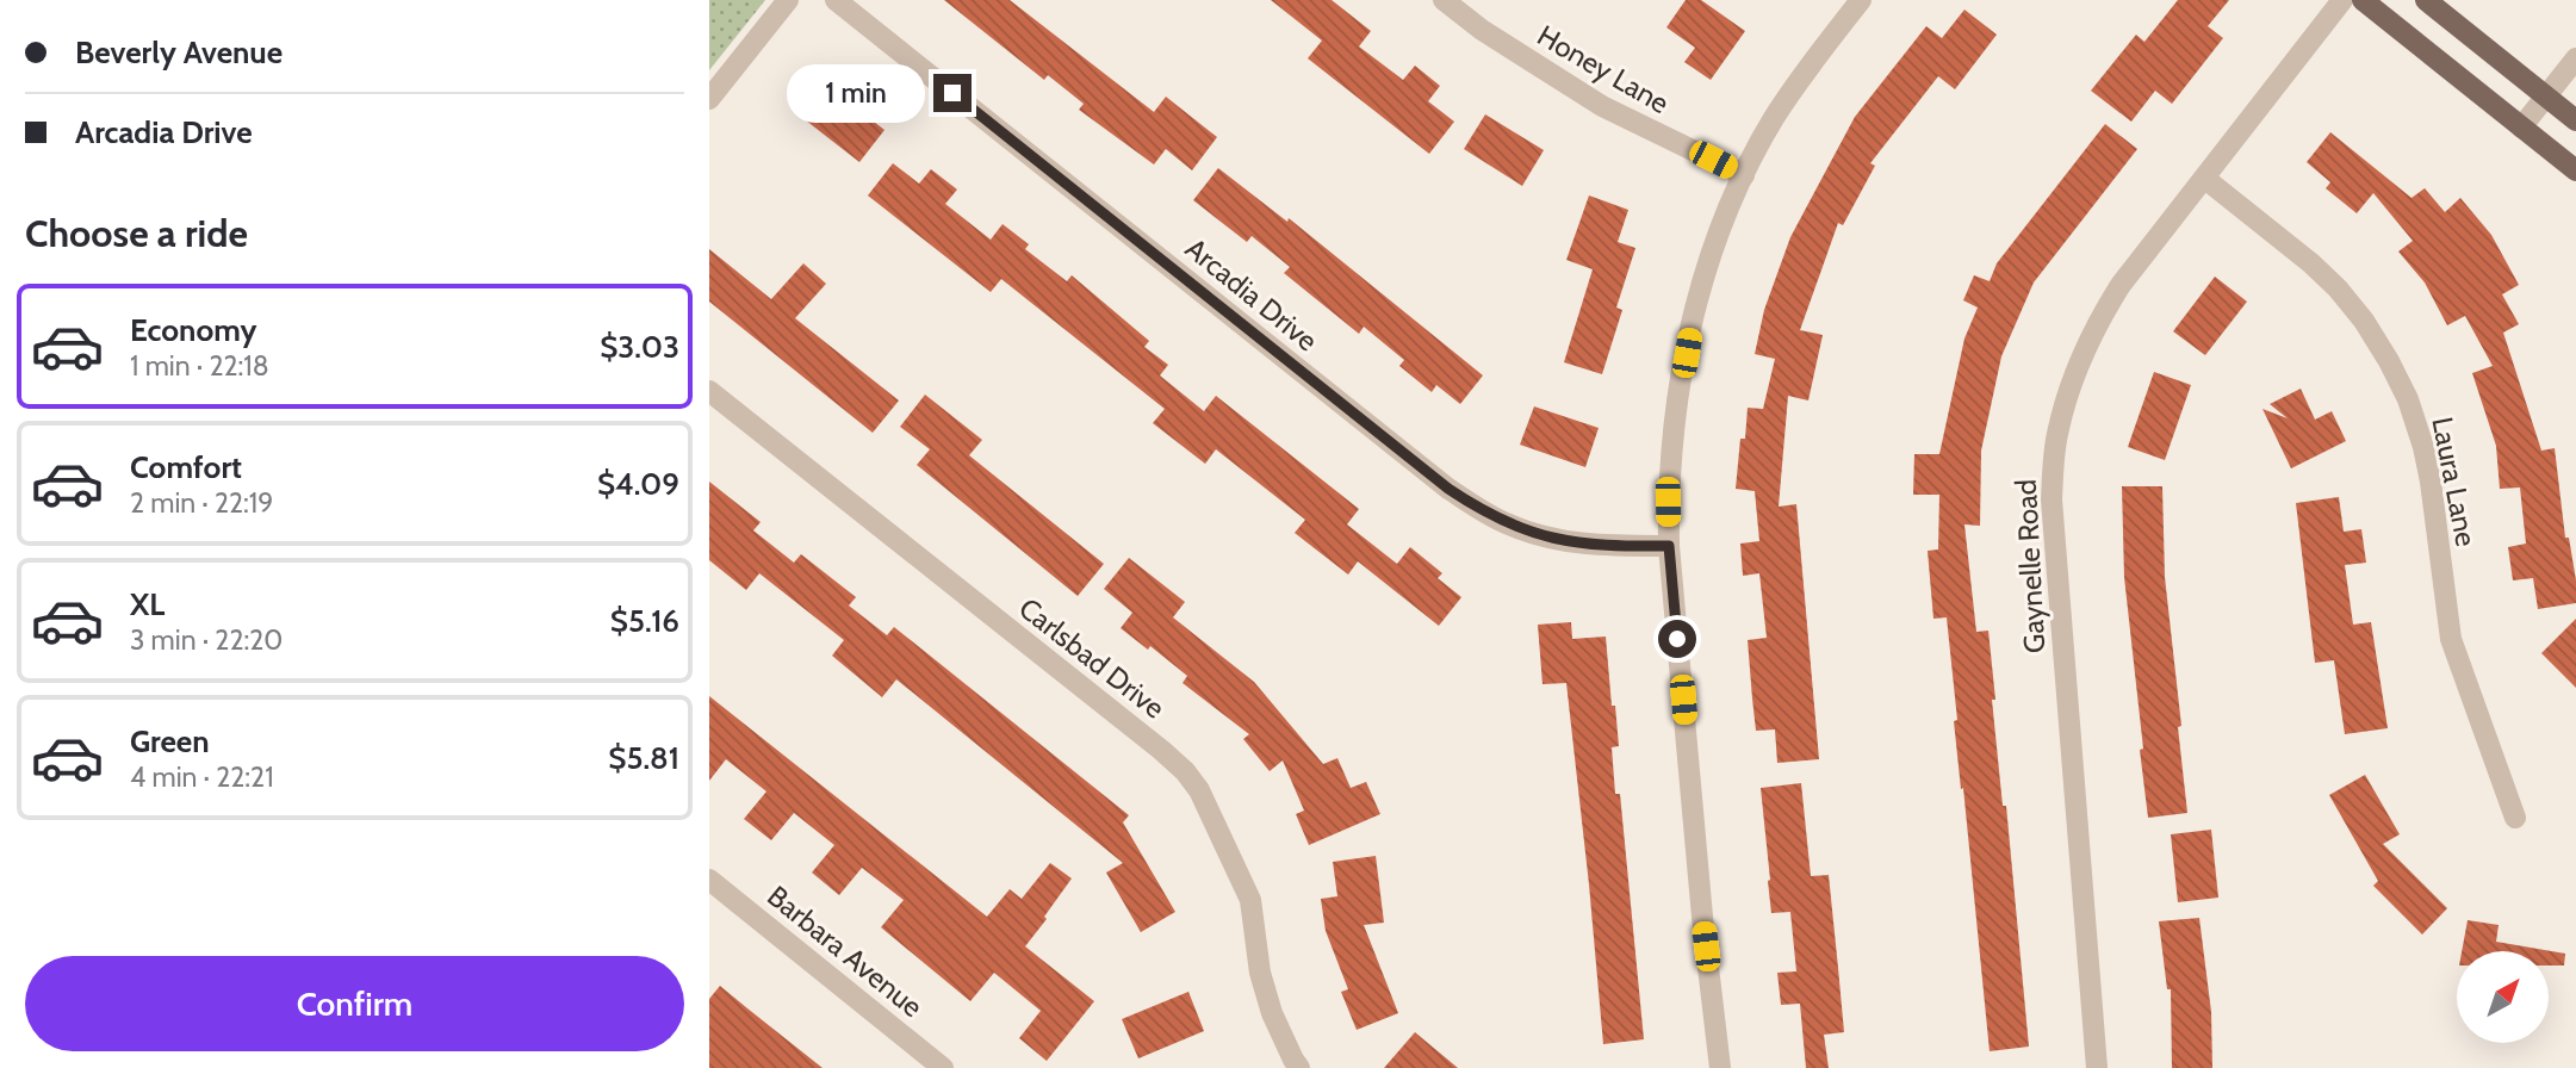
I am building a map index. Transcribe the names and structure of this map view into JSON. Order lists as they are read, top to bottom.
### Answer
{
  "streets": {
    "street": [
      "Honey Lane",
      "Arcadia Drive",
      "Laura Lane",
      "Gaynelle Road",
      "Carlsbad Drive",
      "Barbara Avenue"
    ]
  },
  "crossings": [
    ["Laura Lane", "Gaynelle Road"]
  ],
  "north": "top right",
  "page": {
    "banner": ["Beverly Avenue", "Arcadia Drive"],
    "bubble": "1 min",
    "heading": "Choose a ride",
    "list": [
      {
        "name": "Economy",
        "note": "1 min · 22:18",
        "value": "$3.03"
      },
      {
        "name": "Comfort",
        "note": "2 min · 22:19",
        "value": "$4.09"
      },
      {
        "name": "XL",
        "note": "3 min · 22:20",
        "value": "$5.16"
      },
      {
        "name": "Green",
        "note": "4 min · 22:21",
        "value": "$5.81"
      }
    ],
    "buttons": "Confirm"
  }
}
